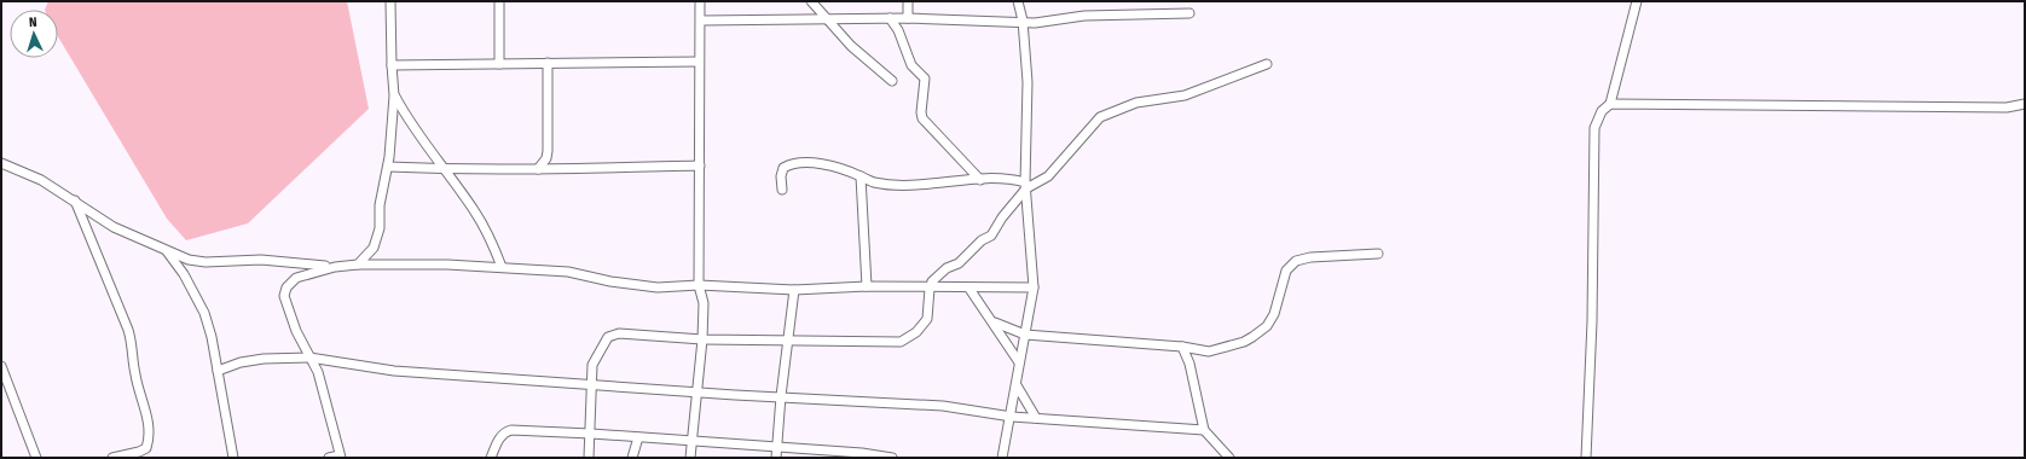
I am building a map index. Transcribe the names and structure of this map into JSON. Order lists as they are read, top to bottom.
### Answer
{
  "north": "top"
}
